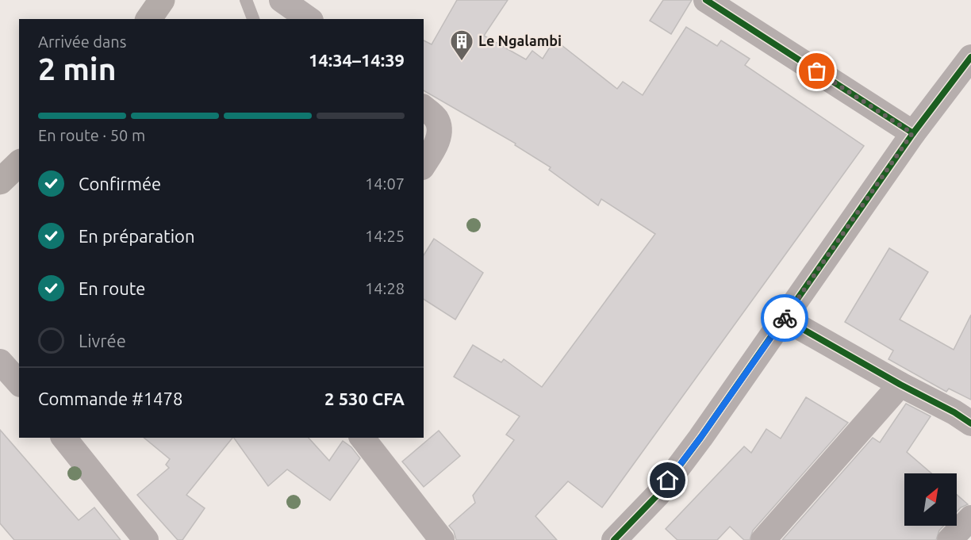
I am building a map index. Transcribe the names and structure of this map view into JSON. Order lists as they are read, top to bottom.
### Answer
{
  "places": {
    "building": ["Le Ngalambi"]
  },
  "north": "top right",
  "page": {
    "heading": ["2 min", "Arrivée dans", "14:34–14:39"],
    "panel": ["Commande #1478", "2 530 CFA"],
    "bar": "En route · 50 m",
    "list": [
      ["Confirmée", "14:07"],
      ["En préparation", "14:25"],
      ["En route", "14:28"],
      "Livrée"
    ]
  }
}
